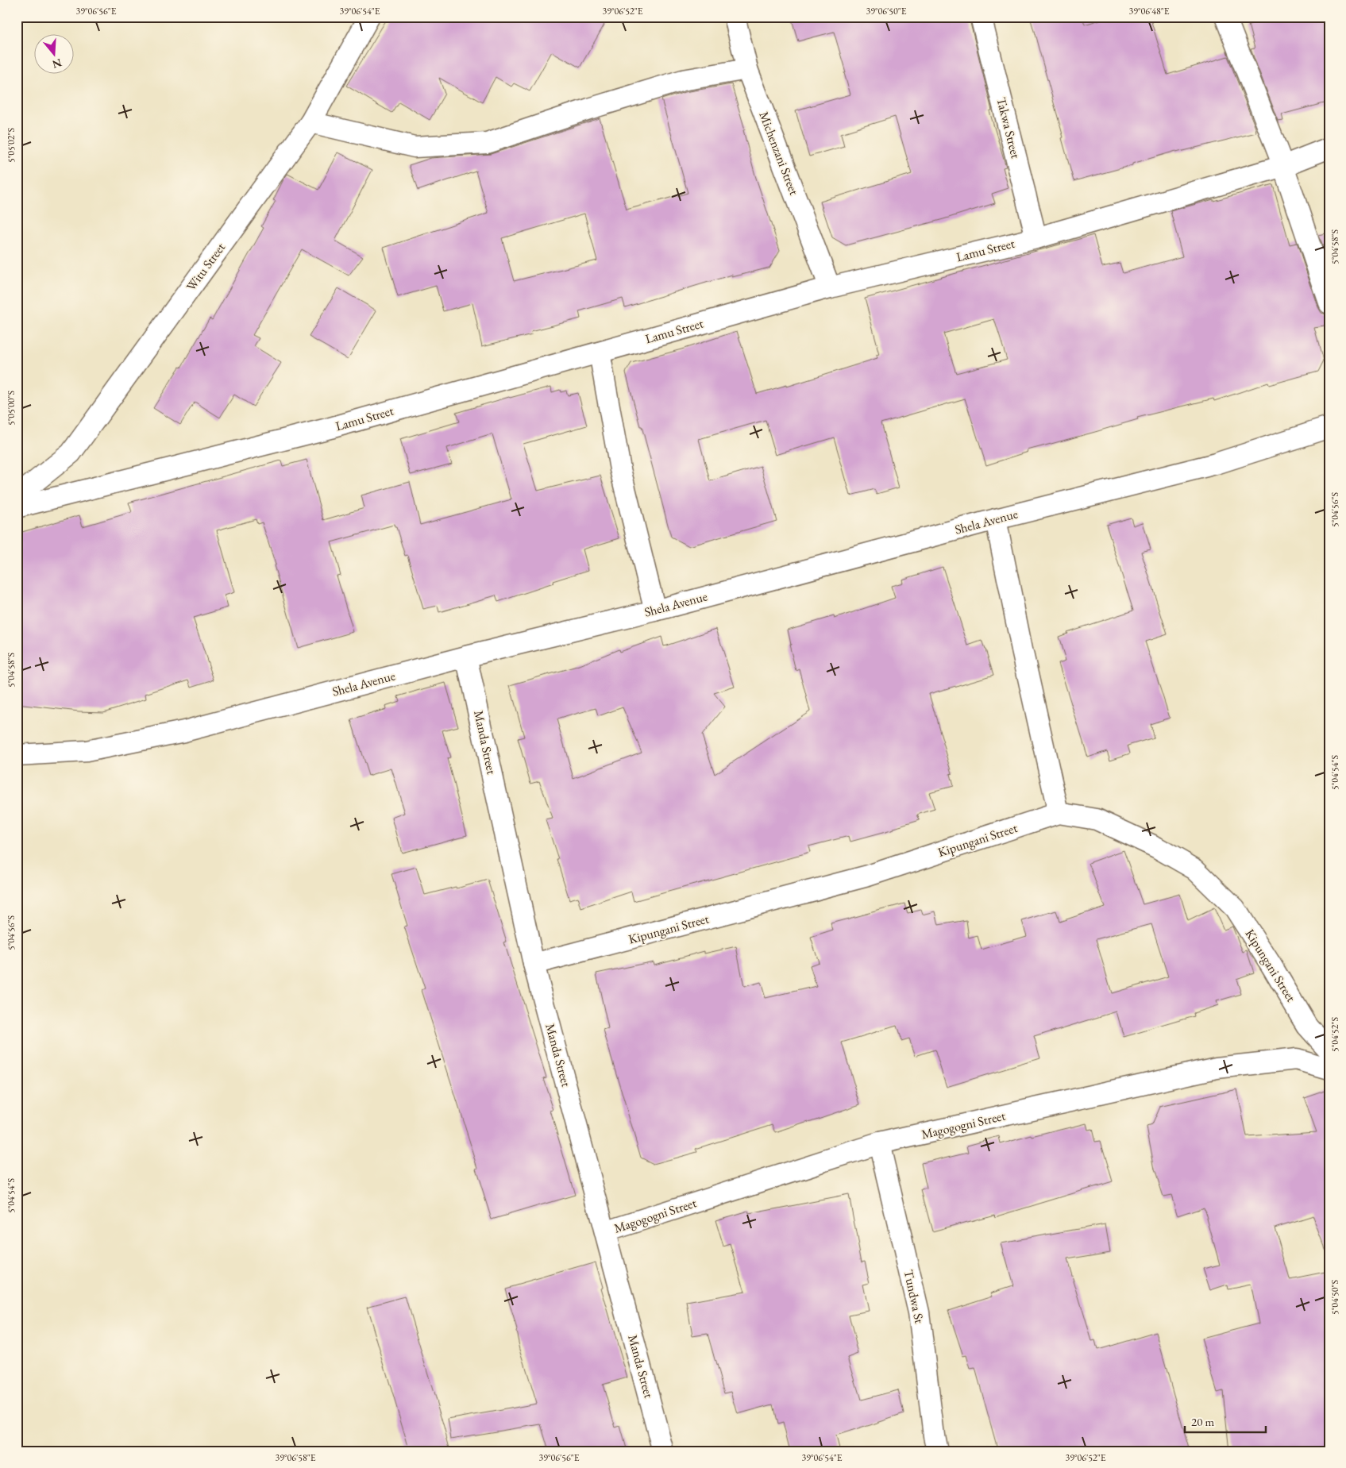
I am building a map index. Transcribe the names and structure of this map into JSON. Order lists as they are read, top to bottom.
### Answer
{
  "streets": {
    "street": [
      "Takwa Street",
      "Michenzani Street",
      "Lamu Street",
      "Witu Street",
      "Shela Avenue",
      "Manda Street",
      "Kipungani Street",
      "Magogogni Street",
      "Tundwa St"
    ]
  },
  "crossings": [
    ["Takwa Street", "Lamu Street"],
    ["Michenzani Street", "Lamu Street"],
    ["Shela Avenue", "Manda Street"],
    ["Manda Street", "Kipungani Street"],
    ["Manda Street", "Magogogni Street"],
    ["Magogogni Street", "Tundwa St"]
  ],
  "scale_bar": "20 m",
  "north": "bottom",
  "coordinates": [
    "39°06'56\"E",
    "39°06'54\"E",
    "39°06'52\"E",
    "39°06'50\"E",
    "39°06'48\"E",
    "5°05'02\"S",
    "5°04'58\"S",
    "5°05'00\"S",
    "5°04'56\"S",
    "5°04'54\"S",
    "5°04'52\"S",
    "5°04'50\"S",
    "39°06'58\"E"
  ]
}
